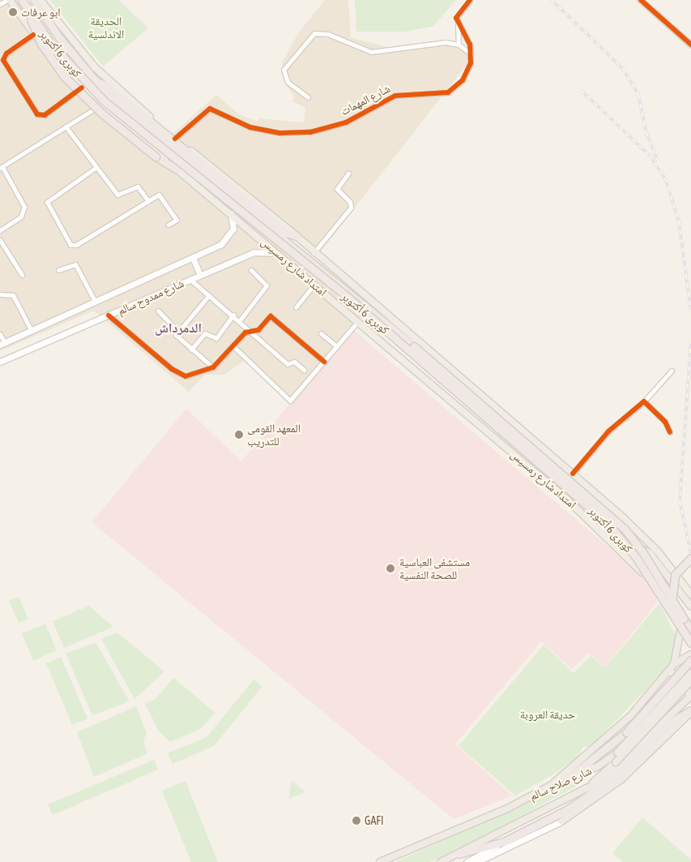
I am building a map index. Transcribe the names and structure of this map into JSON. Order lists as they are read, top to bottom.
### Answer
{
  "streets": {
    "highway": ["كوبرى 6 أكتوبر", "شارع صلاح سالم"],
    "main road": ["امتداد شارع رمسيس", "شارع ممدوح سالم"],
    "street": ["شارع المهمات"]
  },
  "crossings": [
    ["شارع المهمات", "امتداد شارع رمسيس"],
    ["امتداد شارع رمسيس", "شارع ممدوح سالم"]
  ],
  "districts": ["الدمرداش"],
  "parks": ["الحديقة الاندلسية", "حديقة العروبة"],
  "places": [
    "ابو عرفات",
    "المعهد القومى للتدريب",
    "مستشفى العباسية للصحة النفسية",
    "GAFI"
  ]
}
